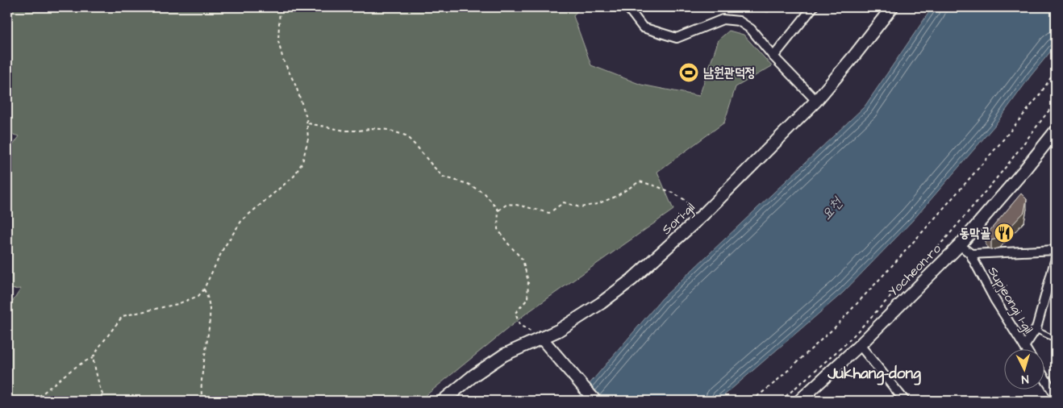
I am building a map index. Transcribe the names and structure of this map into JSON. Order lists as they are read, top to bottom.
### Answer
{
  "streets": {
    "main road": ["Sori-gil", "Yocheon-ro"],
    "street": ["Supjeongi 1-gil"]
  },
  "districts": ["Jukhang-dong"],
  "water": ["요천"],
  "places": {
    "sports": ["남원관덕정"],
    "restaurant": ["동막골"]
  },
  "north": "bottom"
}
